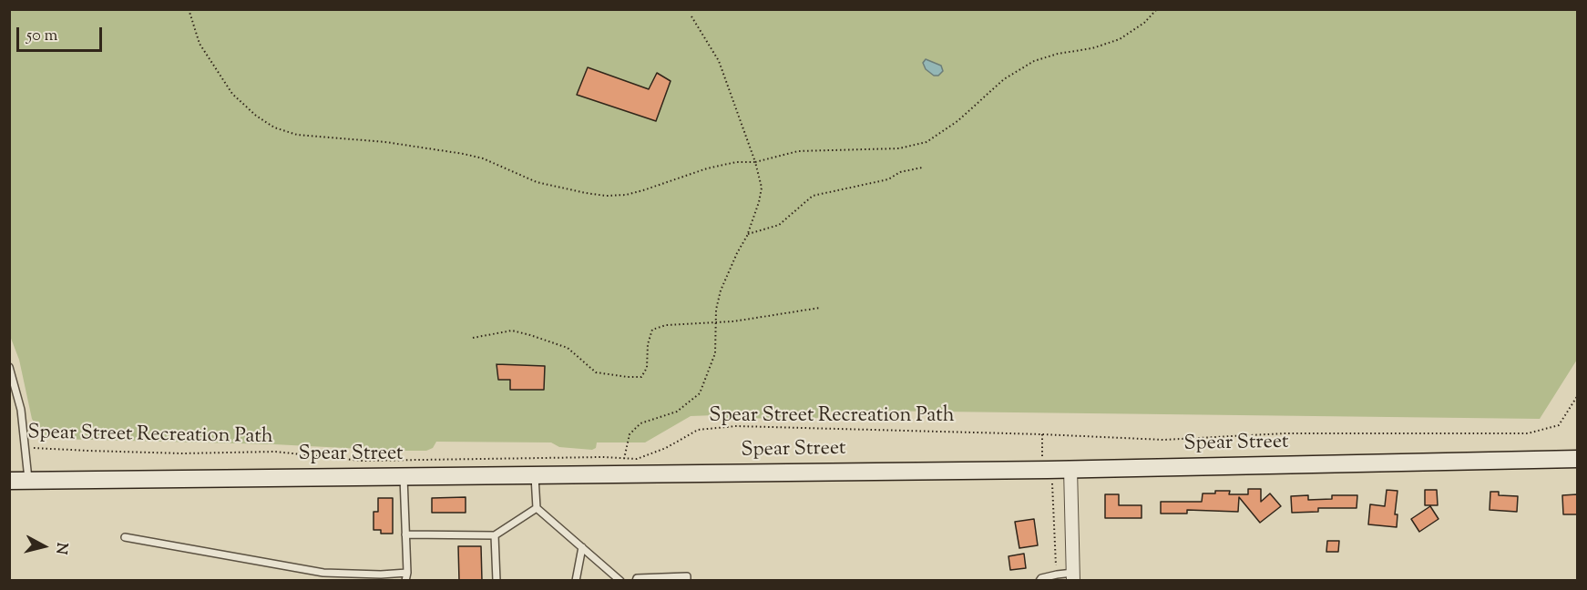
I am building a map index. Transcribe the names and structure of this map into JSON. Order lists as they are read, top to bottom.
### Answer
{
  "streets": {
    "main road": ["Spear Street"],
    "path": ["Spear Street Recreation Path"]
  },
  "crossings": [
    ["Spear Street Recreation Path", "Spear Street"]
  ],
  "scale_bar": "50 m",
  "north": "right"
}
